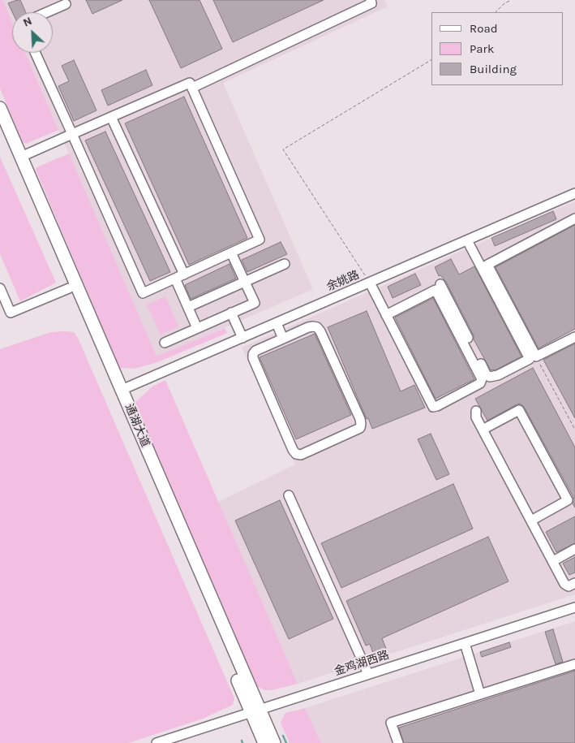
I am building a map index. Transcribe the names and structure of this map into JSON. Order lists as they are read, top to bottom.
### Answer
{
  "streets": {
    "main road": ["通湖大道"],
    "street": ["余姚路", "金鸡湖西路"]
  },
  "crossings": [
    ["余姚路", "通湖大道"],
    ["通湖大道", "金鸡湖西路"]
  ],
  "legend": ["Road", "Park", "Building"],
  "north": "top left"
}
